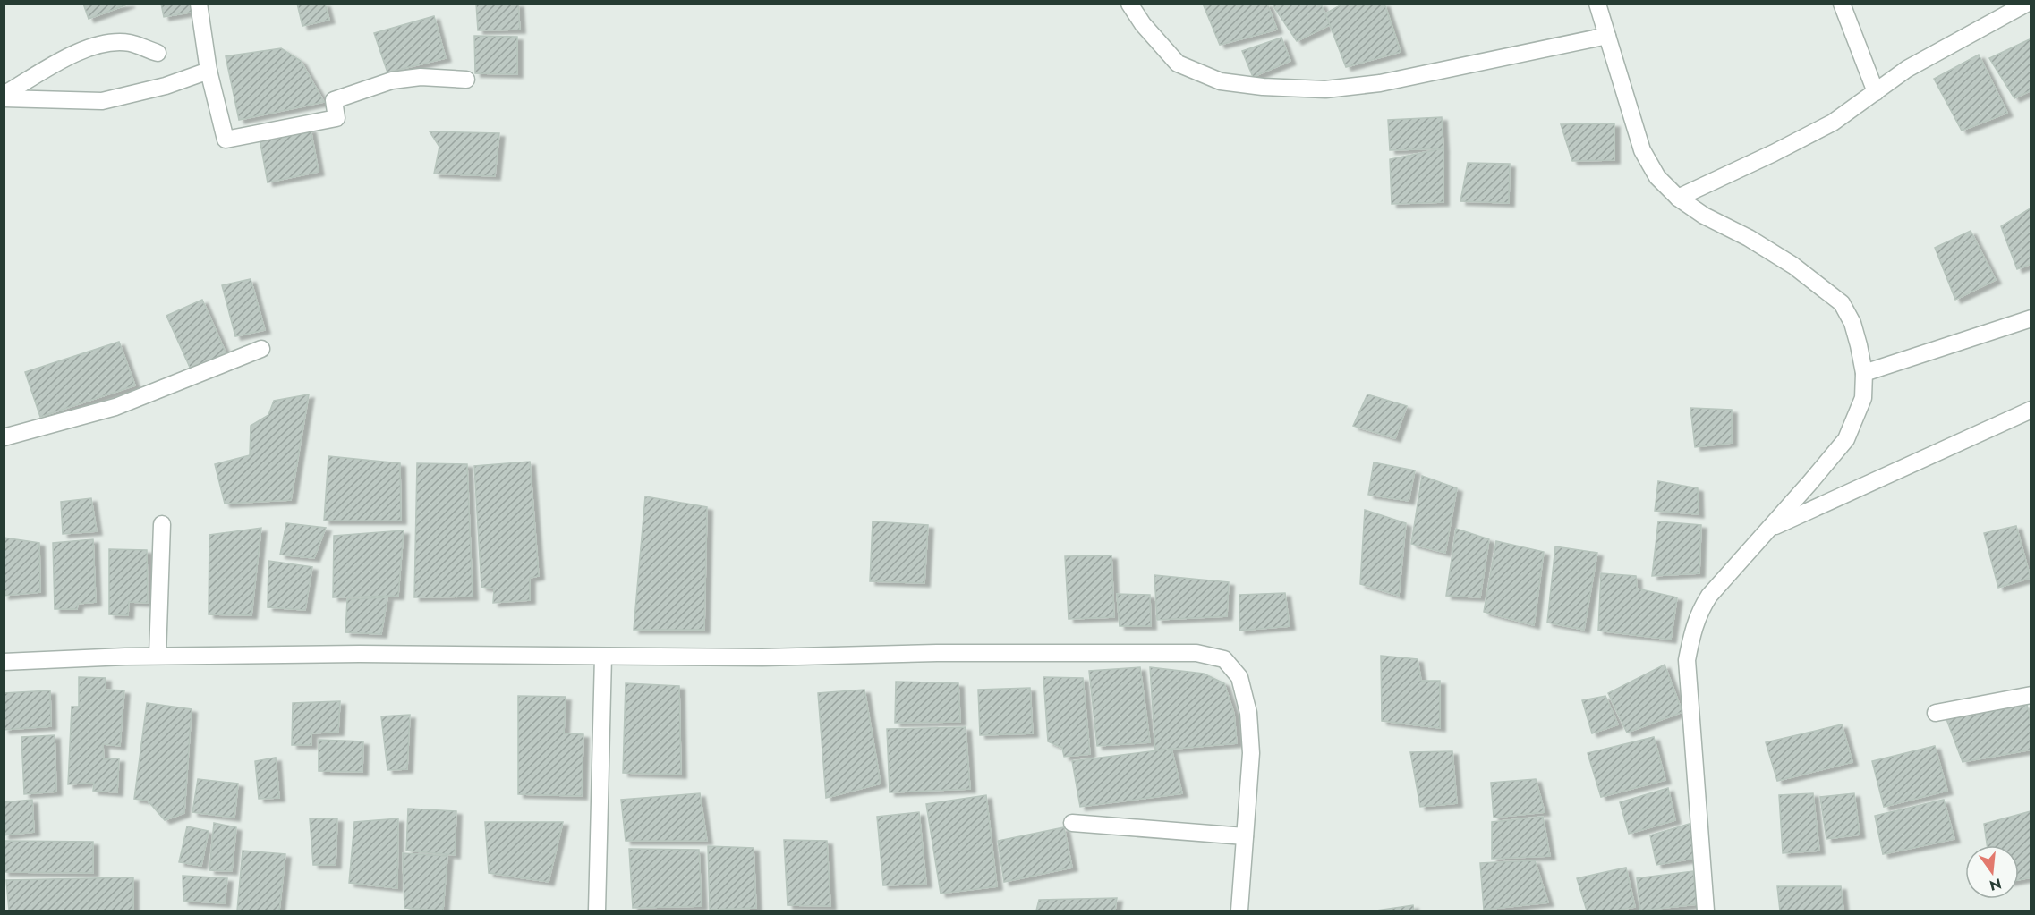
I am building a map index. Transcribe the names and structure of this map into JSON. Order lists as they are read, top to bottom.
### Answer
{
  "north": "bottom"
}
